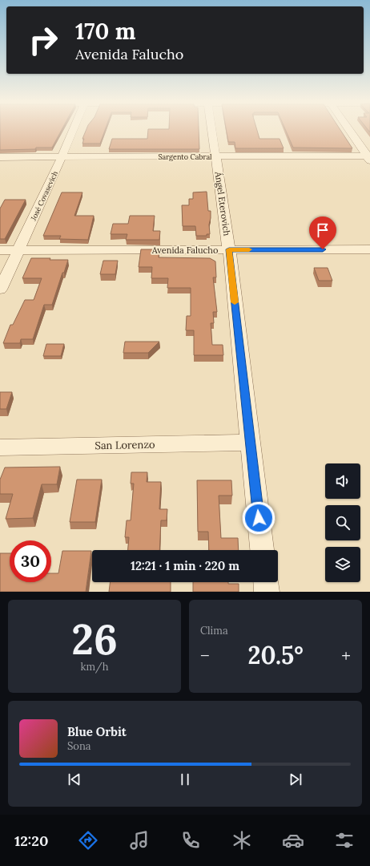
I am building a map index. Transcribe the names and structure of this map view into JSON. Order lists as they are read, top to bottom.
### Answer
{
  "streets": {
    "street": [
      "Sargento Cabral",
      "José Covasevich",
      "Ángel Eterovich",
      "Avenida Falucho",
      "San Lorenzo"
    ]
  },
  "crossings": [
    ["Sargento Cabral", "José Covasevich"],
    ["Sargento Cabral", "Ángel Eterovich"],
    ["José Covasevich", "Avenida Falucho"],
    ["Ángel Eterovich", "Avenida Falucho"],
    ["Ángel Eterovich", "San Lorenzo"]
  ],
  "page": {
    "turn": ["170 m", "Avenida Falucho"],
    "limit": "30",
    "trip": "12:21 · 1 min · 220 m",
    "tile": [
      ["26", "km/h"],
      "Clima"
    ],
    "heat": ["−", "20.5°", "+"],
    "song": ["Blue Orbit", "Sona"],
    "tabs": "12:20"
  }
}
